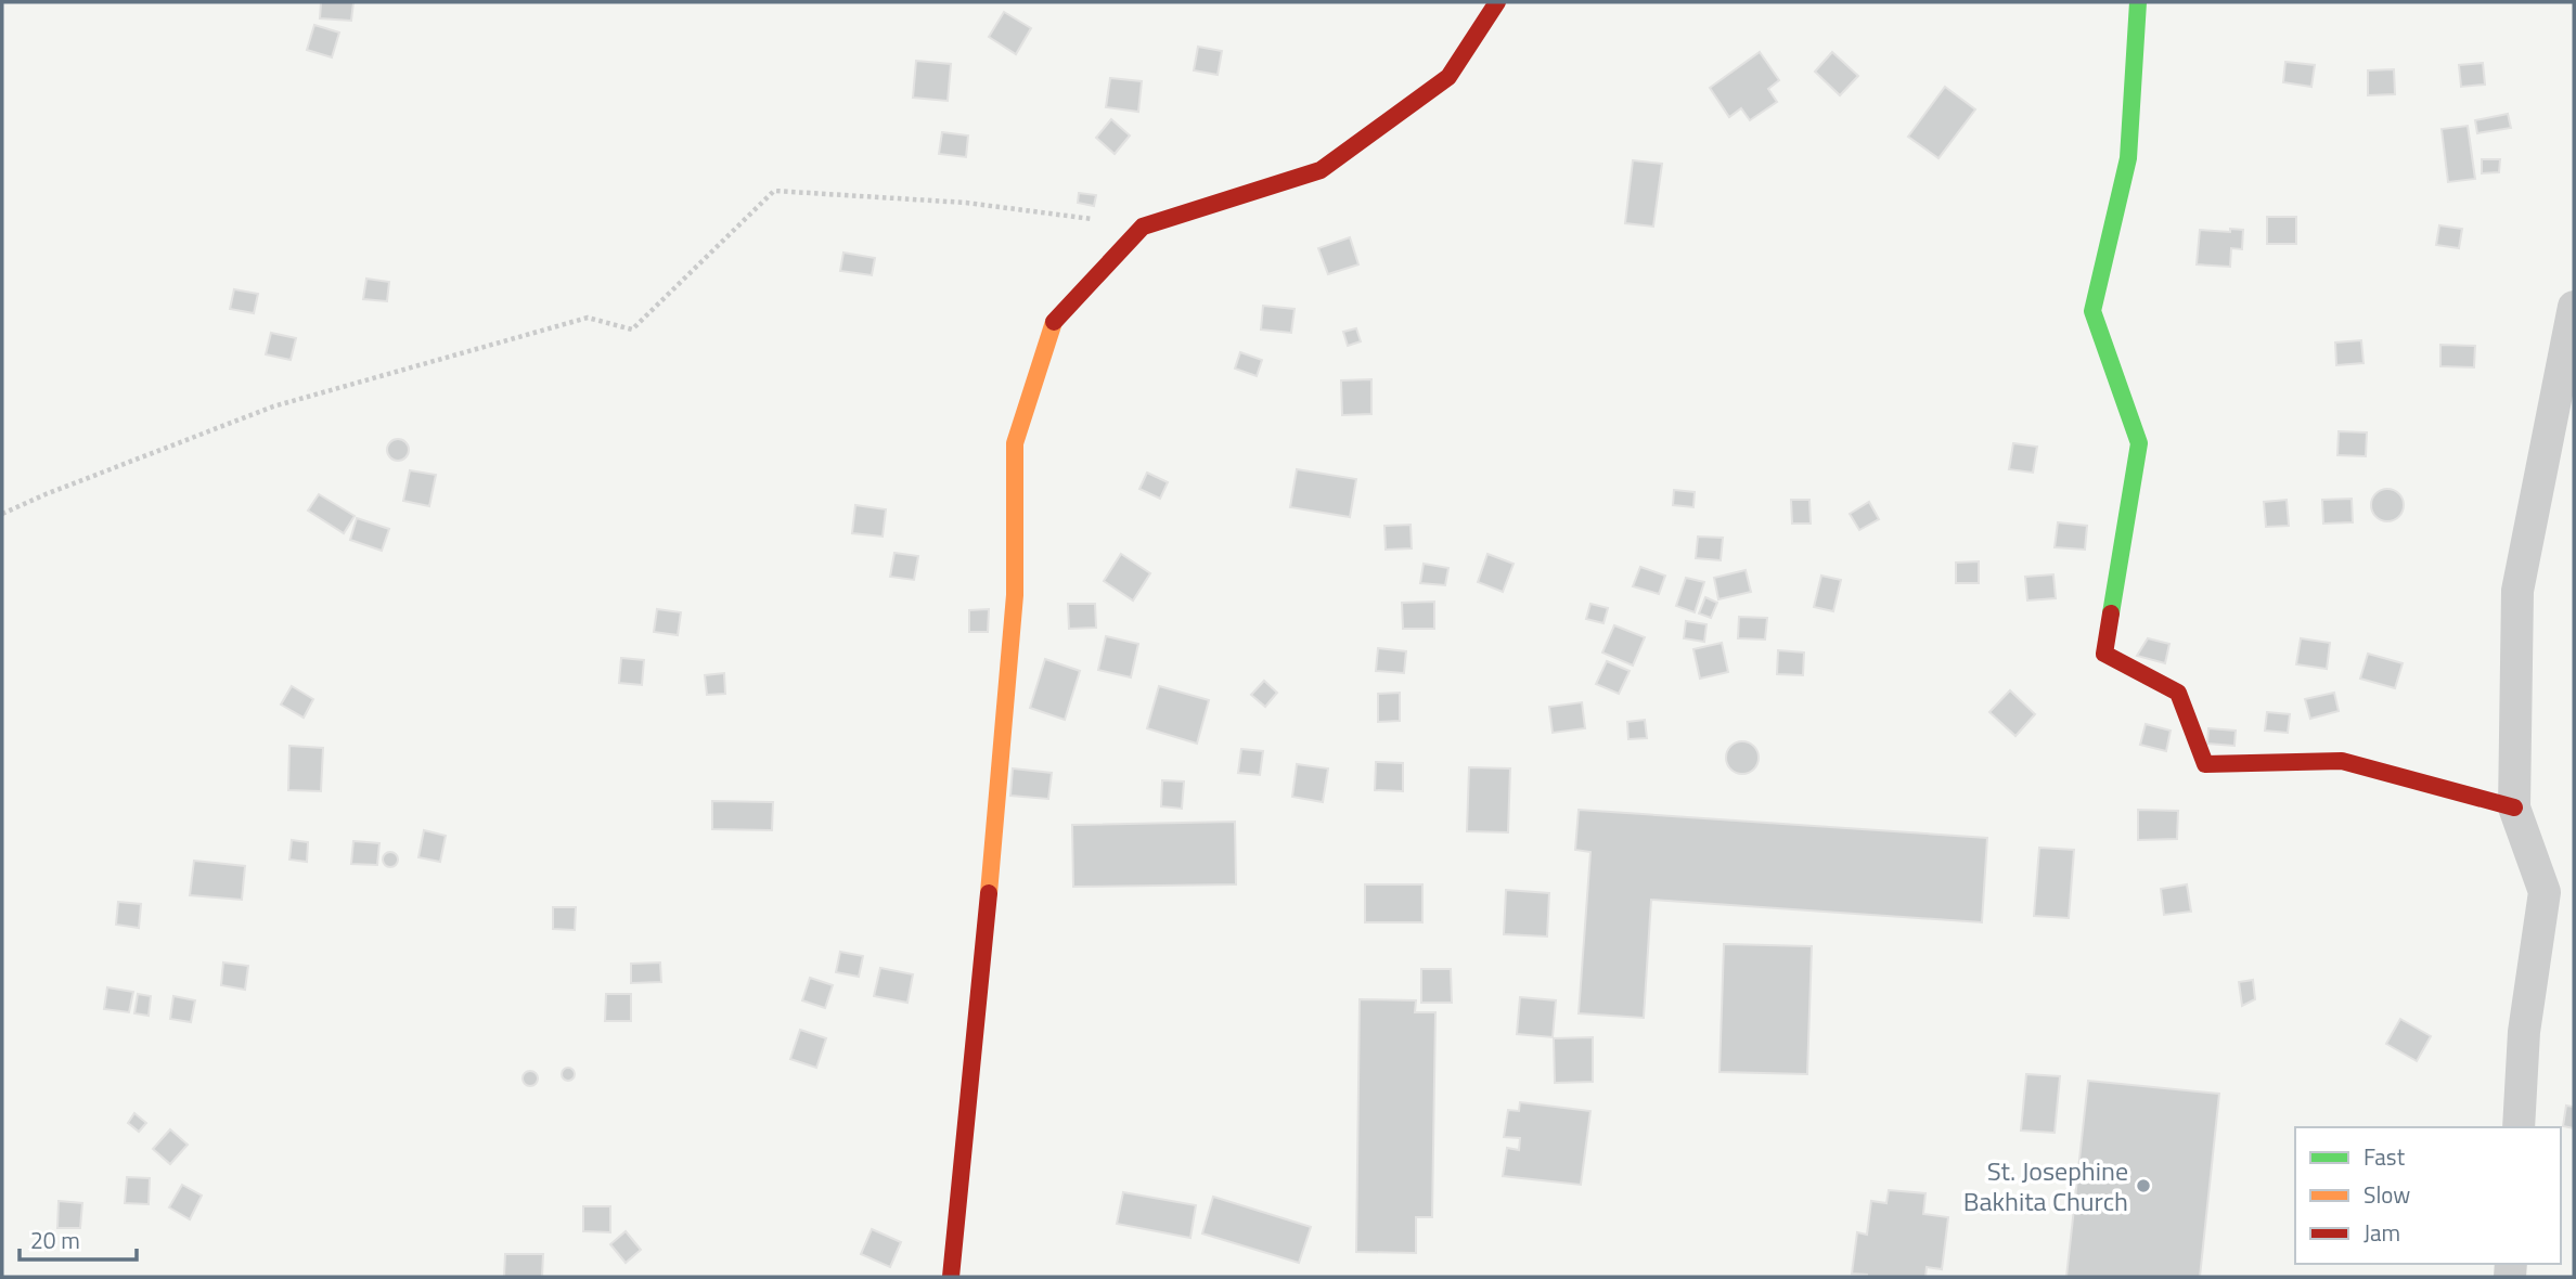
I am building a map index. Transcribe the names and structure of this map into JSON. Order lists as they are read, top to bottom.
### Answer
{
  "places": ["St. Josephine Bakhita Church"],
  "legend": ["Fast", "Slow", "Jam"],
  "scale_bar": "20 m"
}
